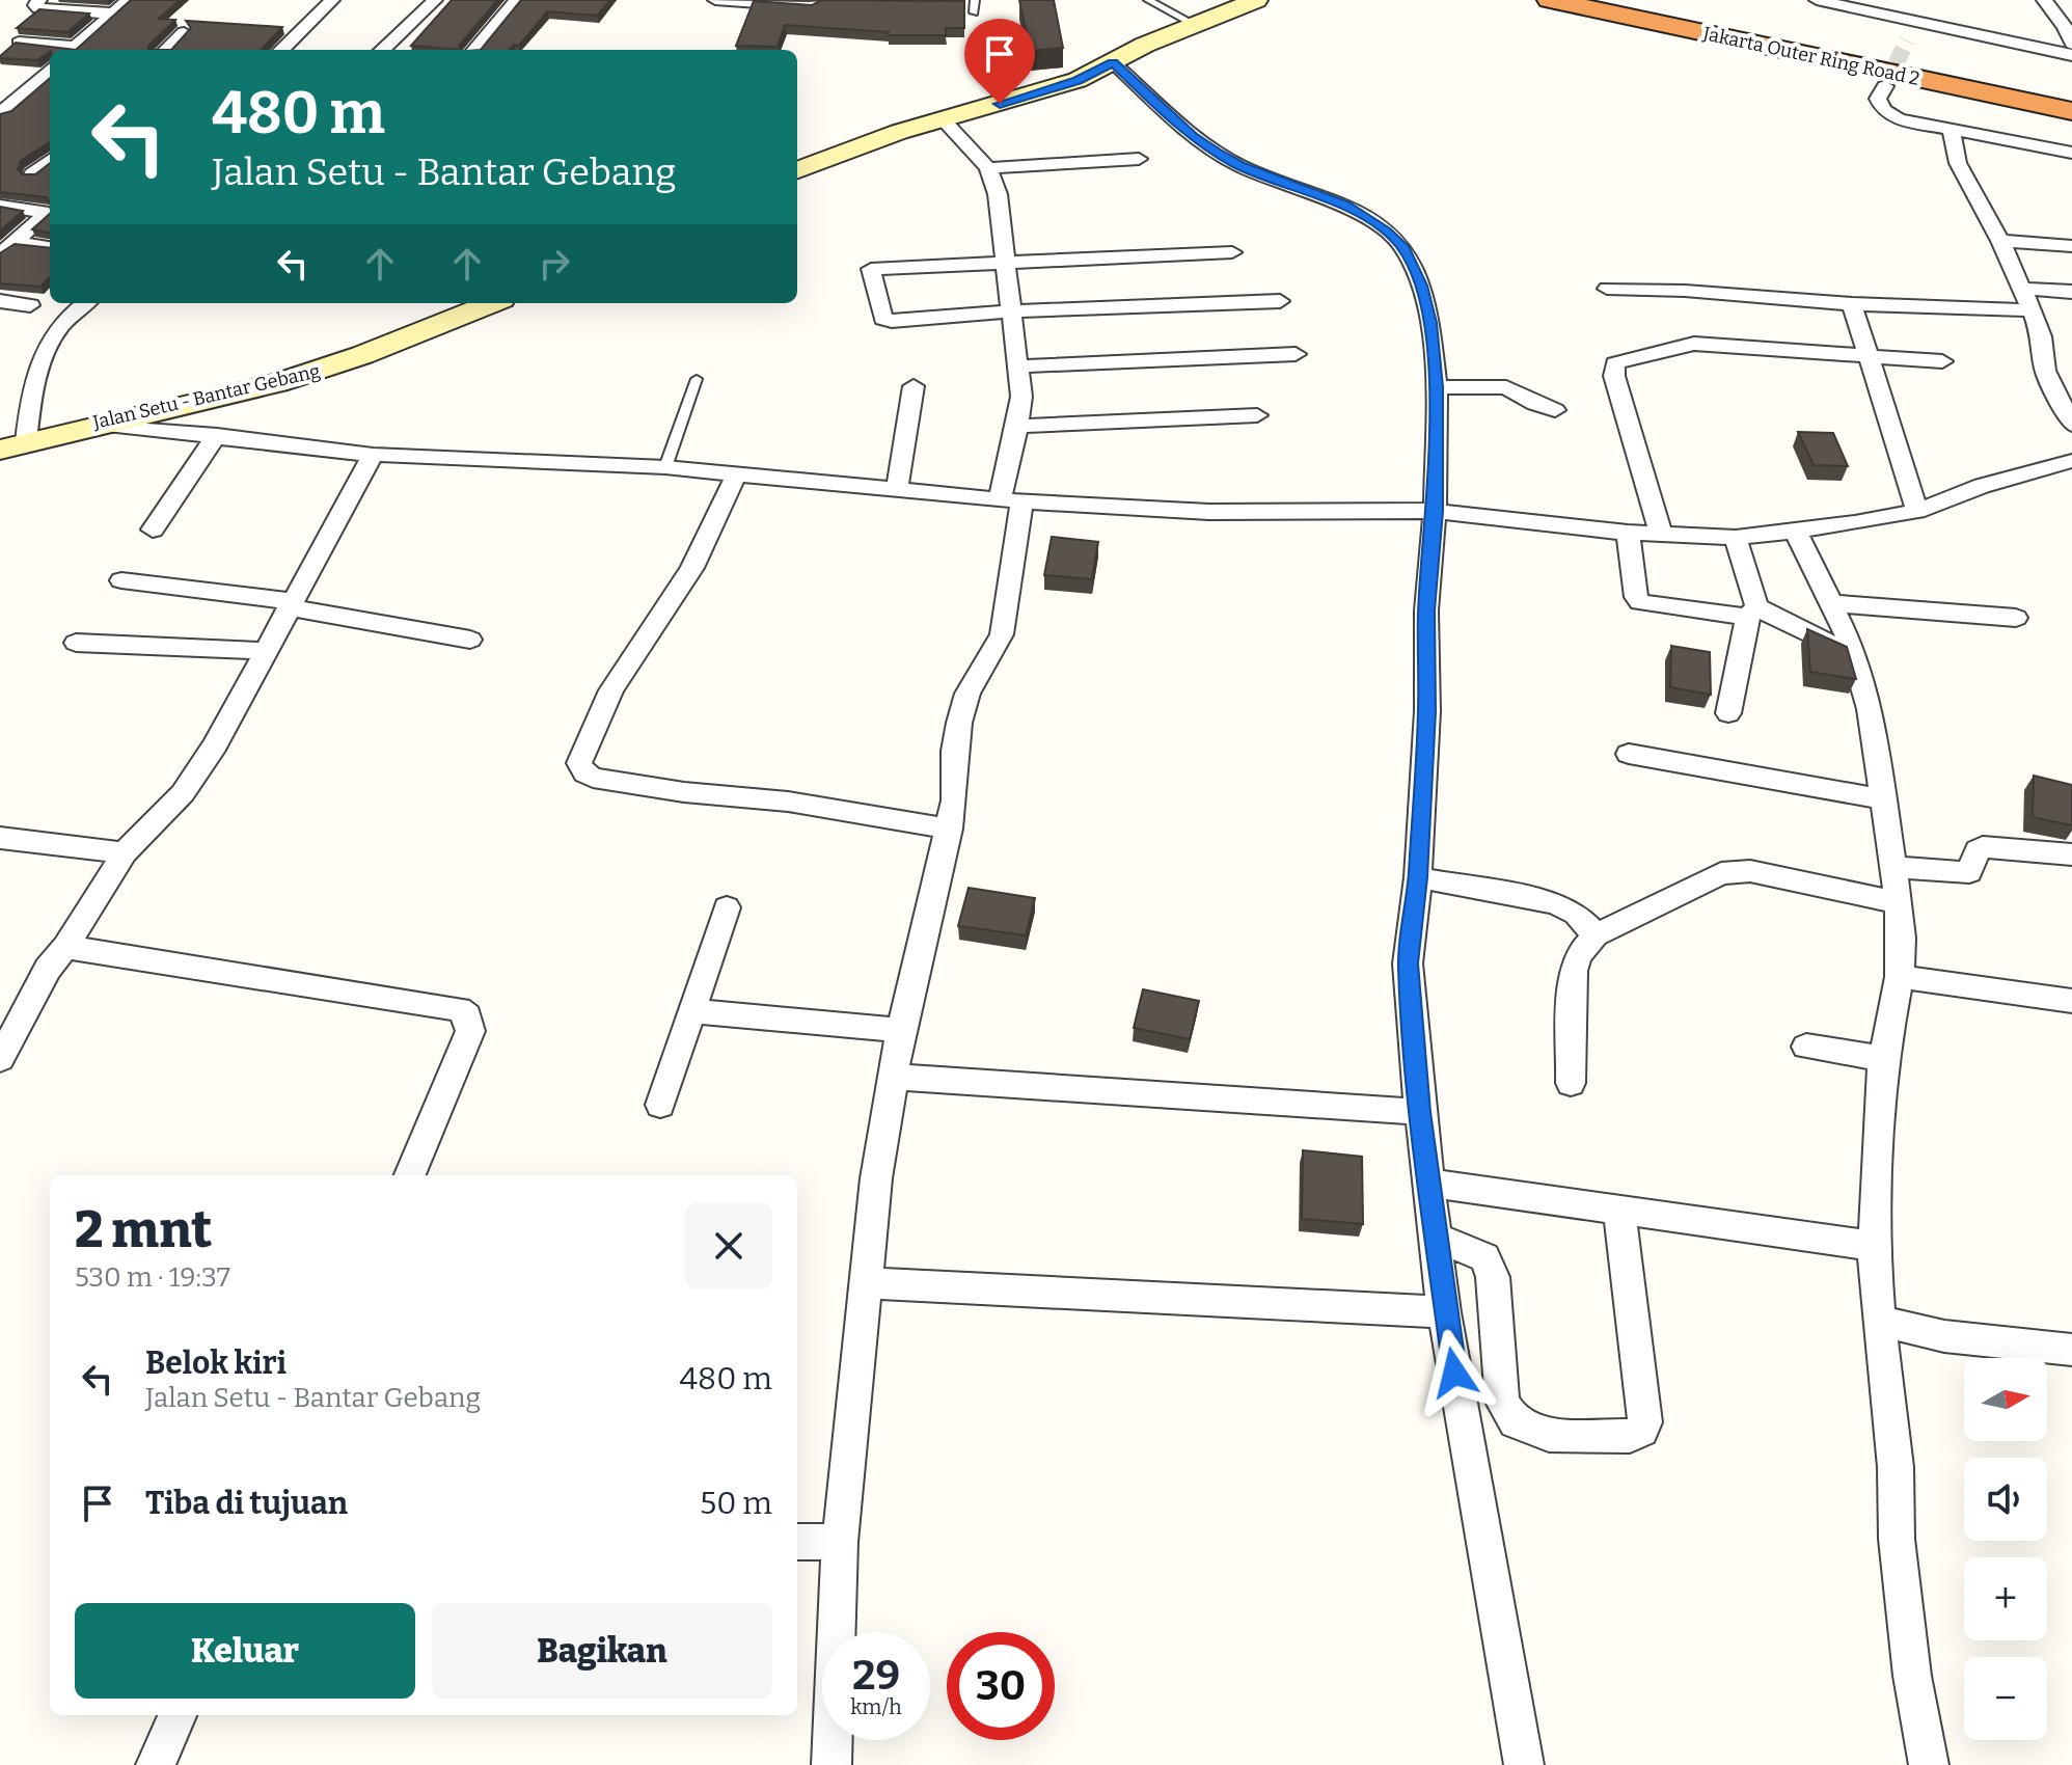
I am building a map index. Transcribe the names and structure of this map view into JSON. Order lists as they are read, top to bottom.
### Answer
{
  "streets": {
    "highway": ["Jakarta Outer Ring Road 2"],
    "main road": ["Jalan Setu - Bantar Gebang"]
  },
  "north": "right",
  "page": {
    "turn": ["480 m", "Jalan Setu - Bantar Gebang"],
    "heading": ["2 mnt", "530 m · 19:37"],
    "list": [
      {
        "name": "Belok kiri",
        "note": "Jalan Setu - Bantar Gebang",
        "value": "480 m"
      },
      {
        "name": "Tiba di tujuan",
        "value": "50 m"
      }
    ],
    "map_buttons": ["+", "−"],
    "buttons": ["Keluar", "Bagikan"],
    "speed": "29 km/h",
    "limit": "30"
  }
}
